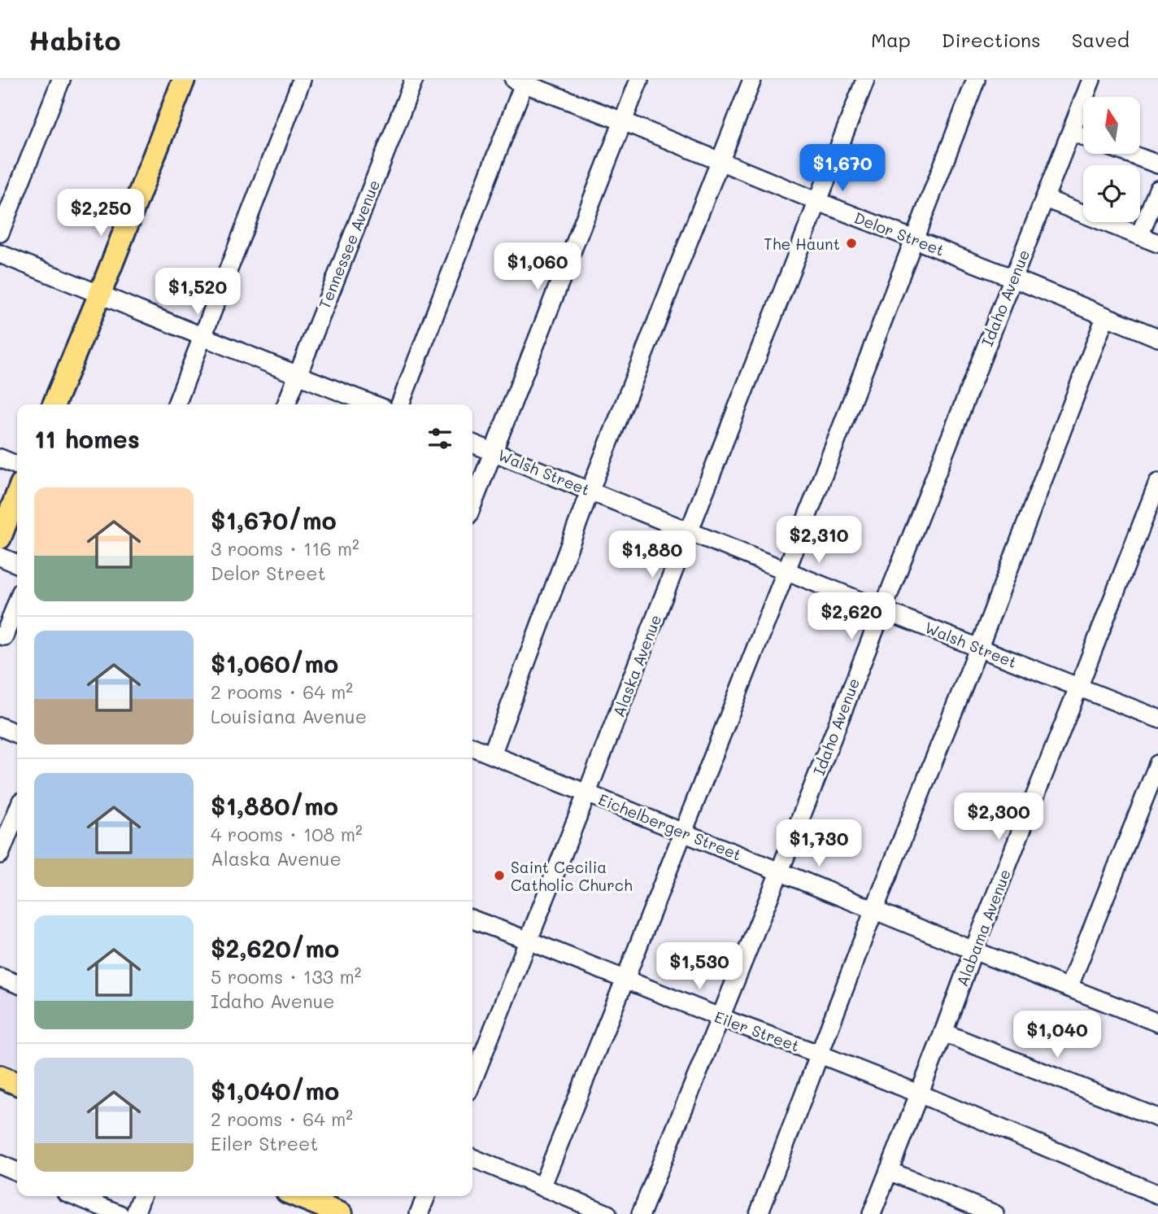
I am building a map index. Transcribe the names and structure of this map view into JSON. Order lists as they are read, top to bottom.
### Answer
{
  "streets": {
    "street": [
      "Delor Street",
      "Tennessee Avenue",
      "Idaho Avenue",
      "Walsh Street",
      "Alaska Avenue",
      "Eichelberger Street",
      "Alabama Avenue",
      "Eiler Street"
    ]
  },
  "crossings": [
    ["Delor Street", "Idaho Avenue"],
    ["Delor Street", "Alaska Avenue"],
    ["Idaho Avenue", "Walsh Street"],
    ["Idaho Avenue", "Eichelberger Street"],
    ["Idaho Avenue", "Eiler Street"],
    ["Walsh Street", "Alaska Avenue"],
    ["Walsh Street", "Alabama Avenue"],
    ["Alaska Avenue", "Eichelberger Street"],
    ["Alaska Avenue", "Eiler Street"],
    ["Eichelberger Street", "Alabama Avenue"],
    ["Alabama Avenue", "Eiler Street"]
  ],
  "places": ["The Haunt", "Saint Cecilia Catholic Church"],
  "north": "top",
  "page": {
    "header": "Habito",
    "nav": ["Map", "Directions", "Saved"],
    "price": [
      "$1,670",
      "$2,250",
      "$1,060",
      "$1,520",
      "$2,310",
      "$1,880",
      "$2,620",
      "$2,300",
      "$1,730",
      "$1,530",
      "$1,040"
    ],
    "heading": "11 homes",
    "list": [
      {
        "name": "$1,670/mo",
        "note": "3 rooms · 116 m² · Delor Street"
      },
      {
        "name": "$1,060/mo",
        "note": "2 rooms · 64 m² · Louisiana Avenue"
      },
      {
        "name": "$1,880/mo",
        "note": "4 rooms · 108 m² · Alaska Avenue"
      },
      {
        "name": "$2,620/mo",
        "note": "5 rooms · 133 m² · Idaho Avenue"
      },
      {
        "name": "$1,040/mo",
        "note": "2 rooms · 64 m² · Eiler Street"
      }
    ]
  }
}
